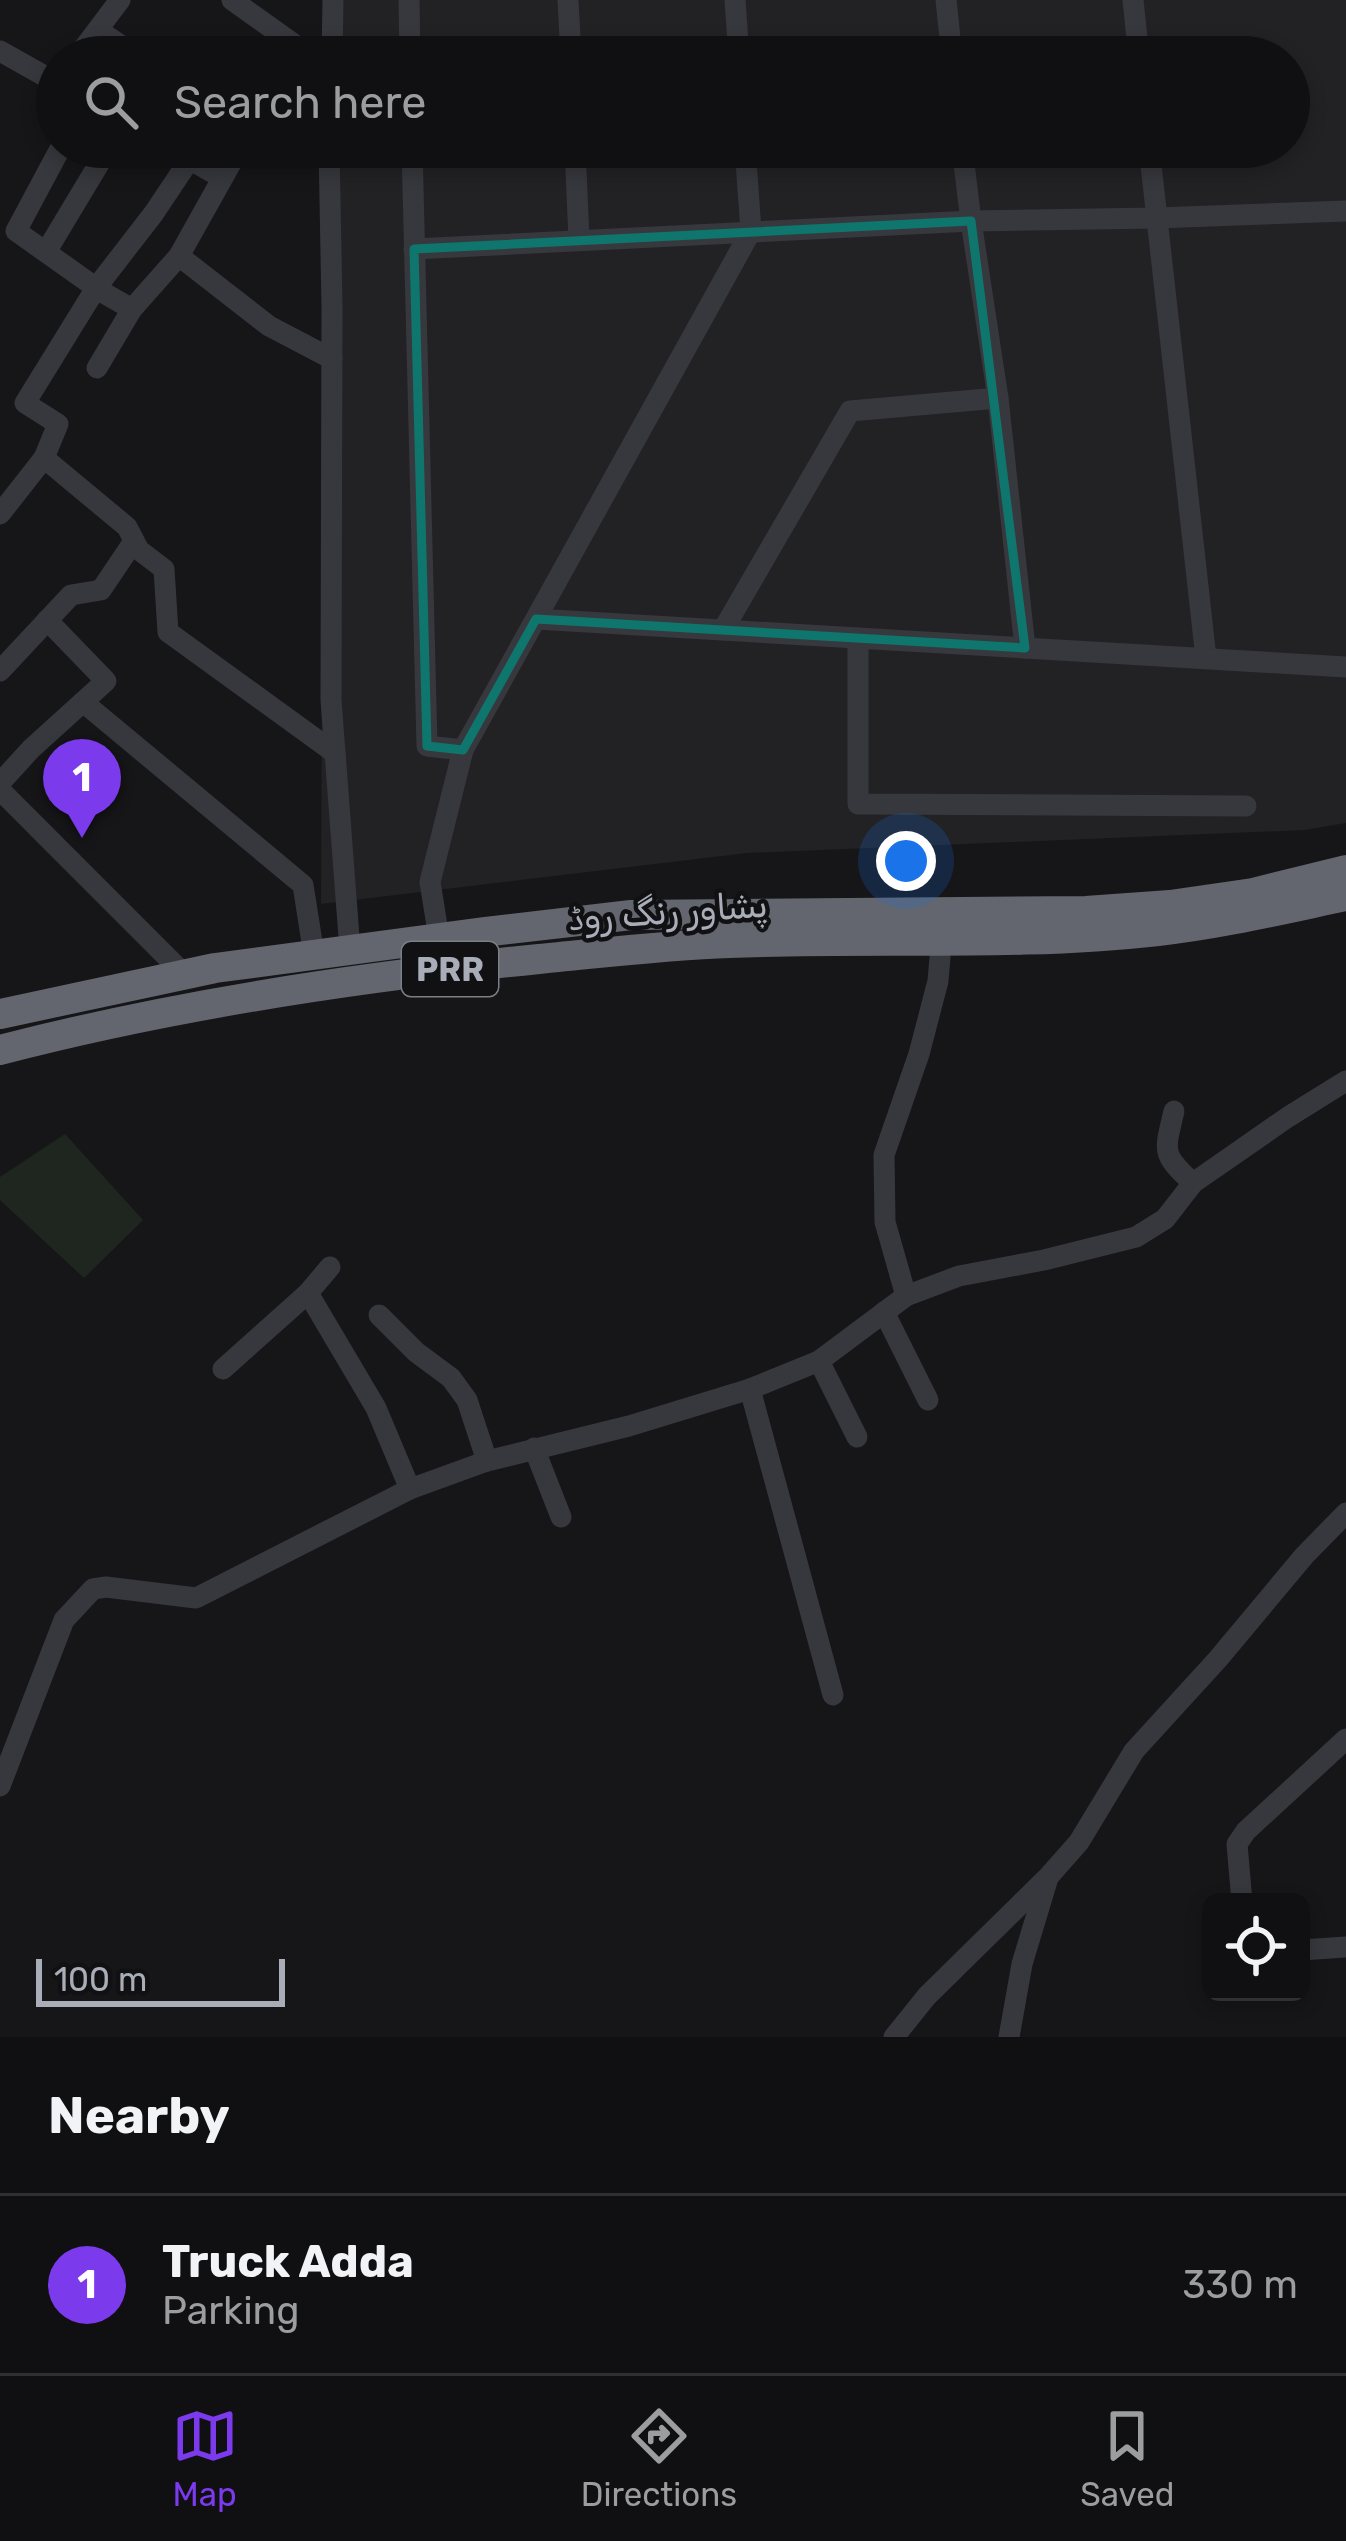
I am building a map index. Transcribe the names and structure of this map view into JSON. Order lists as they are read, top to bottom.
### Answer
{
  "streets": {
    "highway": ["پشاور رنگ روڈ", "PRR"]
  },
  "scale_bar": "100 m",
  "page": {
    "search": "Search here",
    "pins": "1",
    "scale": "100 m",
    "heading": "Nearby",
    "list": [
      {
        "mark": "1",
        "name": "Truck Adda",
        "note": "Parking",
        "value": "330 m"
      }
    ],
    "nav": ["Map", "Directions", "Saved"]
  }
}
